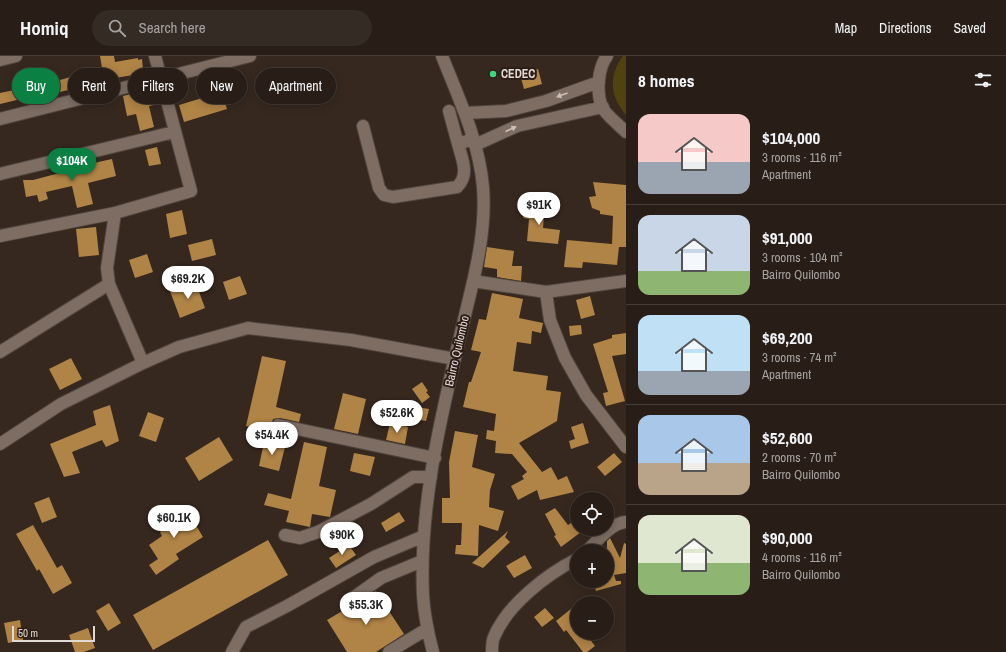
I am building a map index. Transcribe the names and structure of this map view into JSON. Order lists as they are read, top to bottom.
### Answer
{
  "streets": {
    "street": ["Bairro Quilombo"]
  },
  "places": ["CEDEC"],
  "scale_bar": "50 m",
  "page": {
    "header": "Homiq",
    "search": "Search here",
    "nav": ["Map", "Directions", "Saved"],
    "heading": "8 homes",
    "chip": [
      "Buy",
      "Rent",
      "Filters",
      "New",
      "Apartment"
    ],
    "list": [
      {
        "name": "$104,000",
        "note": "3 rooms · 116 m² · Apartment"
      },
      {
        "name": "$91,000",
        "note": "3 rooms · 104 m² · Bairro Quilombo"
      },
      {
        "name": "$69,200",
        "note": "3 rooms · 74 m² · Apartment"
      },
      {
        "name": "$52,600",
        "note": "2 rooms · 70 m² · Bairro Quilombo"
      },
      {
        "name": "$90,000",
        "note": "4 rooms · 116 m² · Bairro Quilombo"
      }
    ],
    "price": [
      "$104K",
      "$91K",
      "$69.2K",
      "$52.6K",
      "$54.4K",
      "$60.1K",
      "$90K",
      "$55.3K"
    ],
    "map_buttons": ["+", "−"],
    "scale": "50 m"
  }
}
